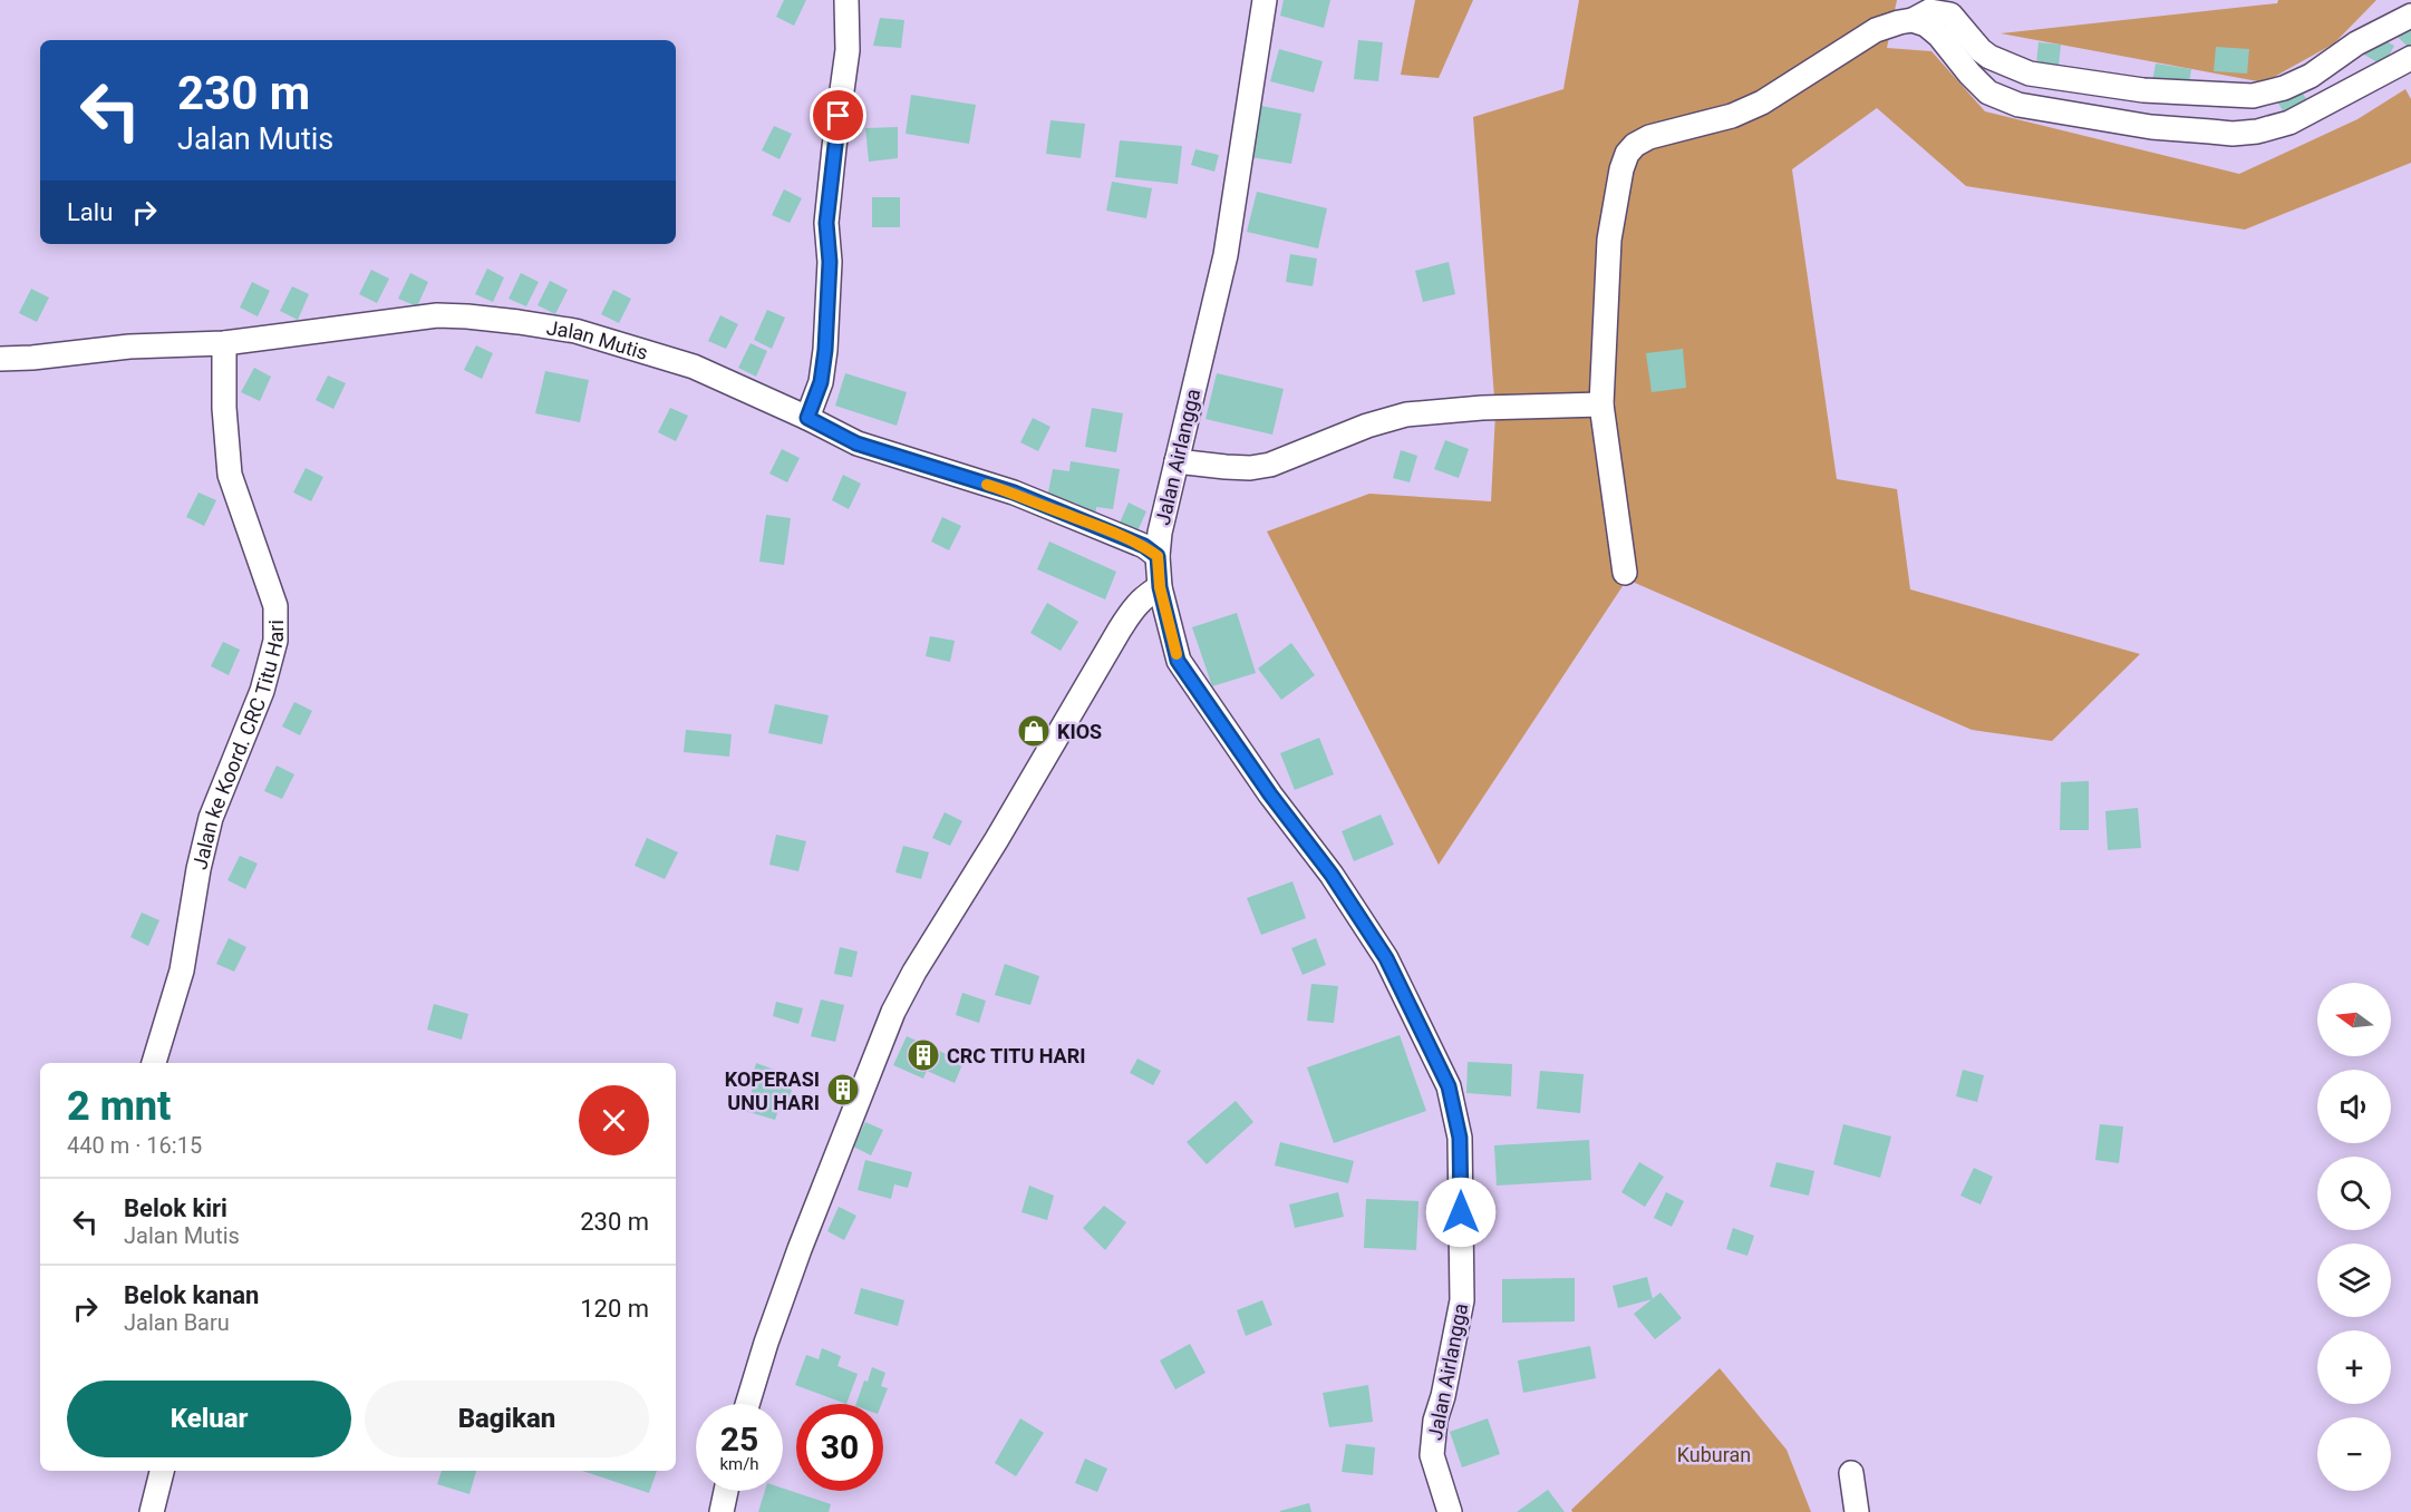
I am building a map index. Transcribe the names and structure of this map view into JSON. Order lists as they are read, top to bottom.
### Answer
{
  "streets": {
    "street": ["Jalan Mutis", "Jalan Airlangga", "Jalan ke Koord. CRC Titu Hari"]
  },
  "crossings": [
    ["Jalan Mutis", "Jalan Airlangga"],
    ["Jalan Mutis", "Jalan ke Koord. CRC Titu Hari"]
  ],
  "parks": ["Kuburan"],
  "places": {
    "shop": ["KIOS"],
    "building": ["CRC TITU HARI", "KOPERASI UNU HARI"]
  },
  "north": "left",
  "page": {
    "turn": ["230 m", "Jalan Mutis"],
    "then": "Lalu",
    "map_buttons": ["+", "−"],
    "heading": ["2 mnt", "440 m · 16:15"],
    "list": [
      {
        "name": "Belok kiri",
        "note": "Jalan Mutis",
        "value": "230 m"
      },
      {
        "name": "Belok kanan",
        "note": "Jalan Baru",
        "value": "120 m"
      }
    ],
    "buttons": ["Keluar", "Bagikan"],
    "speed": "25 km/h",
    "limit": "30"
  }
}
